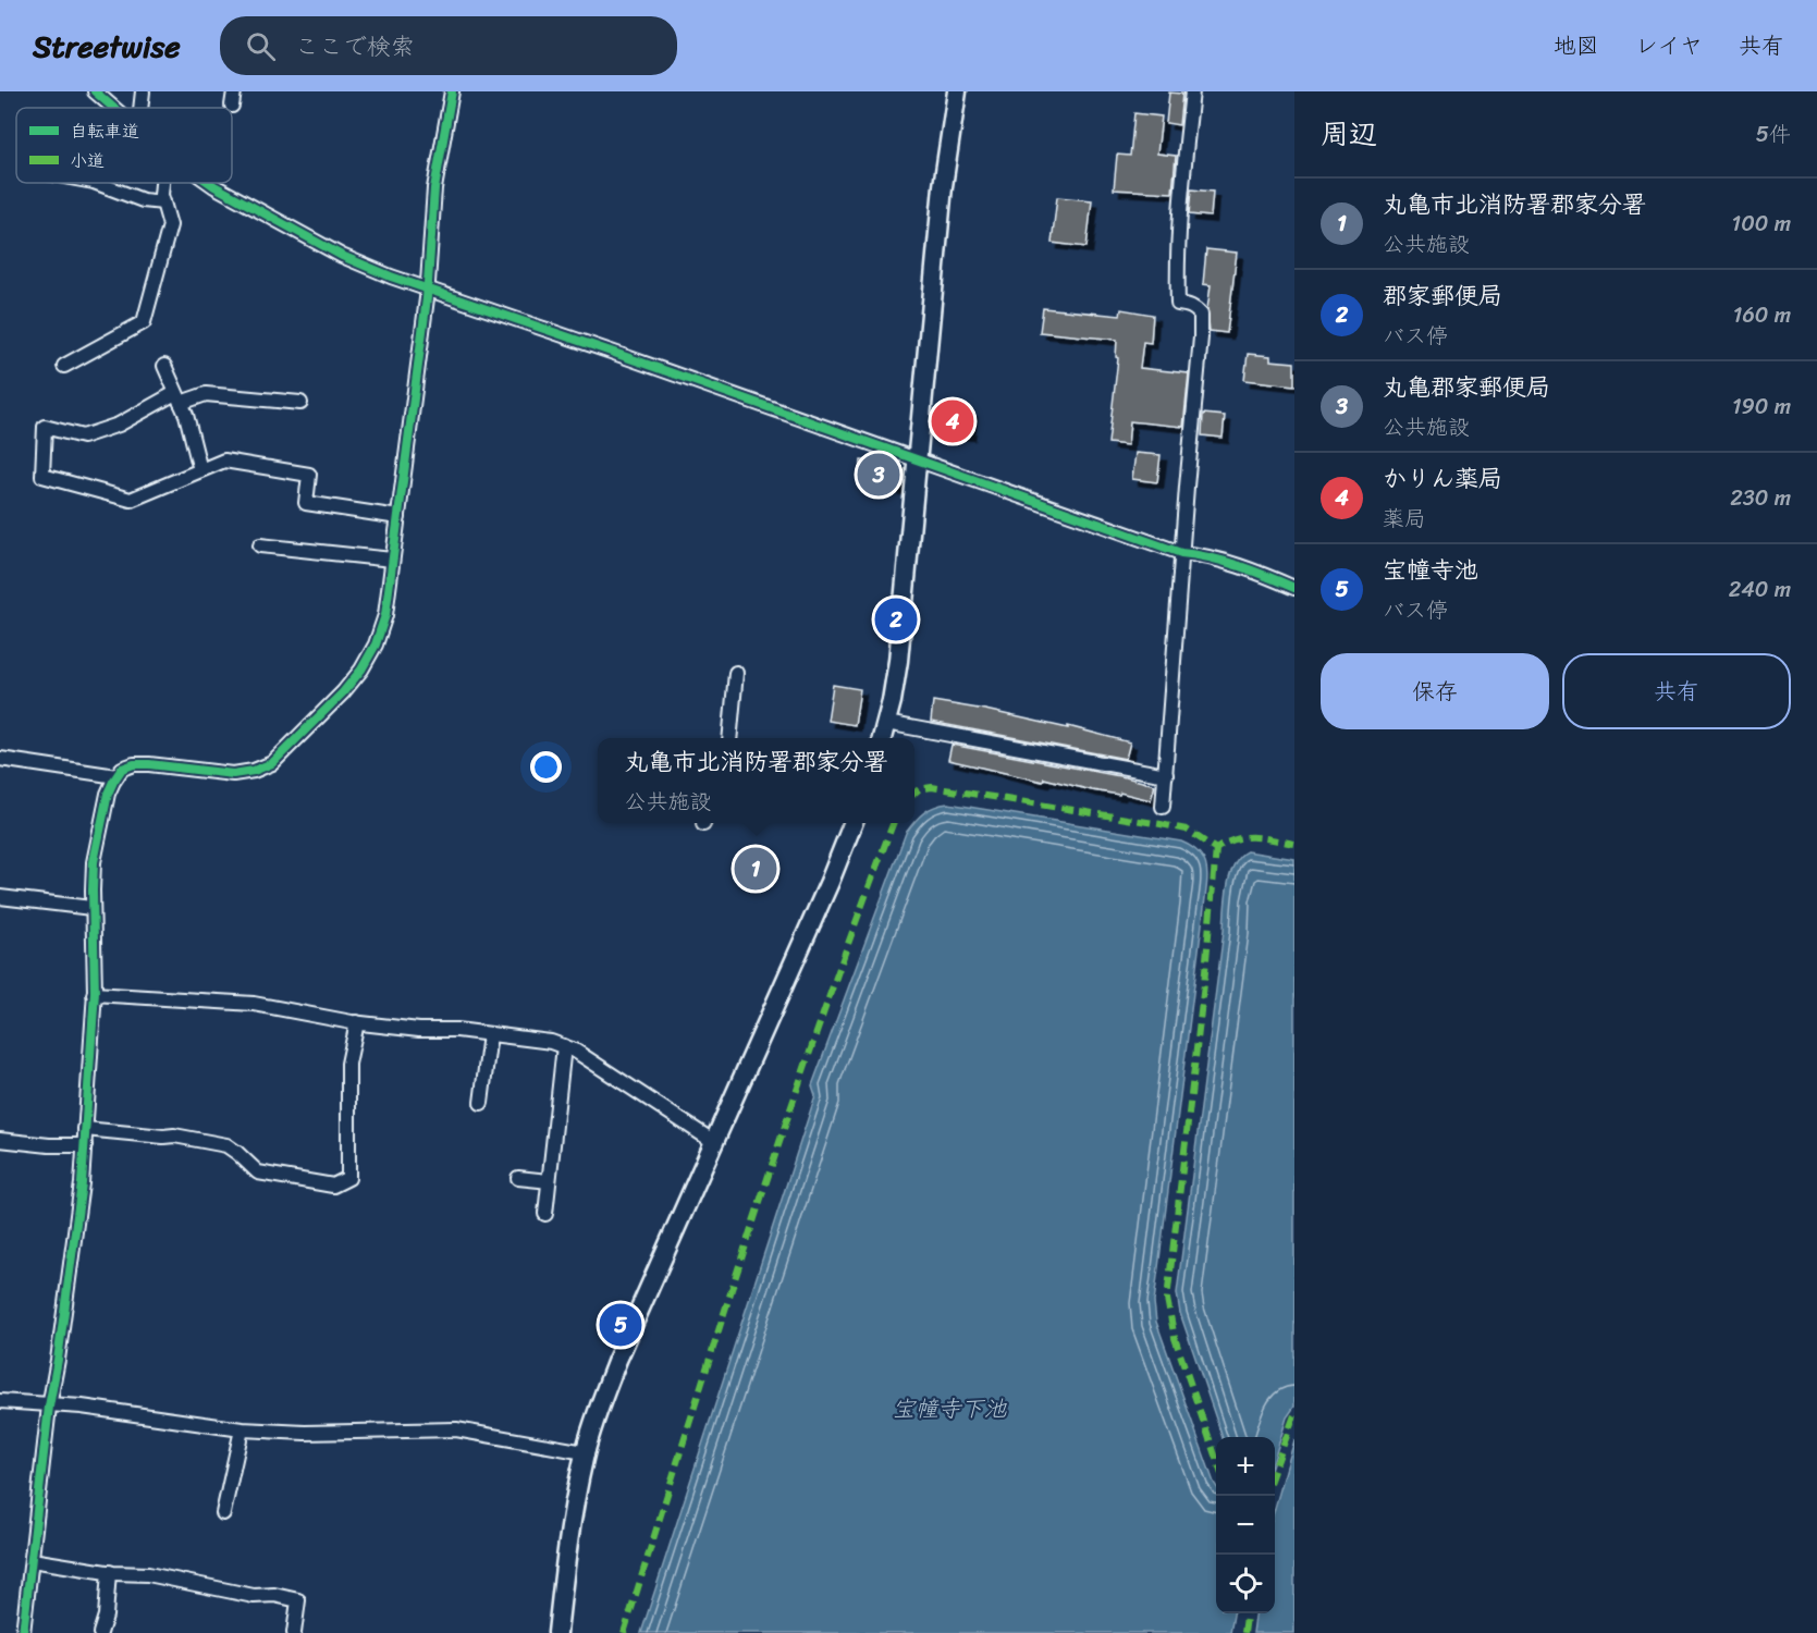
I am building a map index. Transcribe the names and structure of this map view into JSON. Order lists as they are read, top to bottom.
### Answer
{
  "water": ["宝幢寺下池"],
  "legend": ["自転車道", "小道"],
  "page": {
    "header": "Streetwise",
    "search": "ここで検索",
    "nav": ["地図", "レイヤ", "共有"],
    "heading": ["周辺", "5件"],
    "list": [
      {
        "mark": "1",
        "name": "丸亀市北消防署郡家分署",
        "note": "公共施設",
        "value": "100 m"
      },
      {
        "mark": "2",
        "name": "郡家郵便局",
        "note": "バス停",
        "value": "160 m"
      },
      {
        "mark": "3",
        "name": "丸亀郡家郵便局",
        "note": "公共施設",
        "value": "190 m"
      },
      {
        "mark": "4",
        "name": "かりん薬局",
        "note": "薬局",
        "value": "230 m"
      },
      {
        "mark": "5",
        "name": "宝幢寺池",
        "note": "バス停",
        "value": "240 m"
      }
    ],
    "pins": [
      "4",
      "3",
      "2",
      "1",
      "5"
    ],
    "buttons": ["保存", "共有"],
    "popup": ["丸亀市北消防署郡家分署", "公共施設"],
    "map_buttons": ["+", "−"]
  }
}
